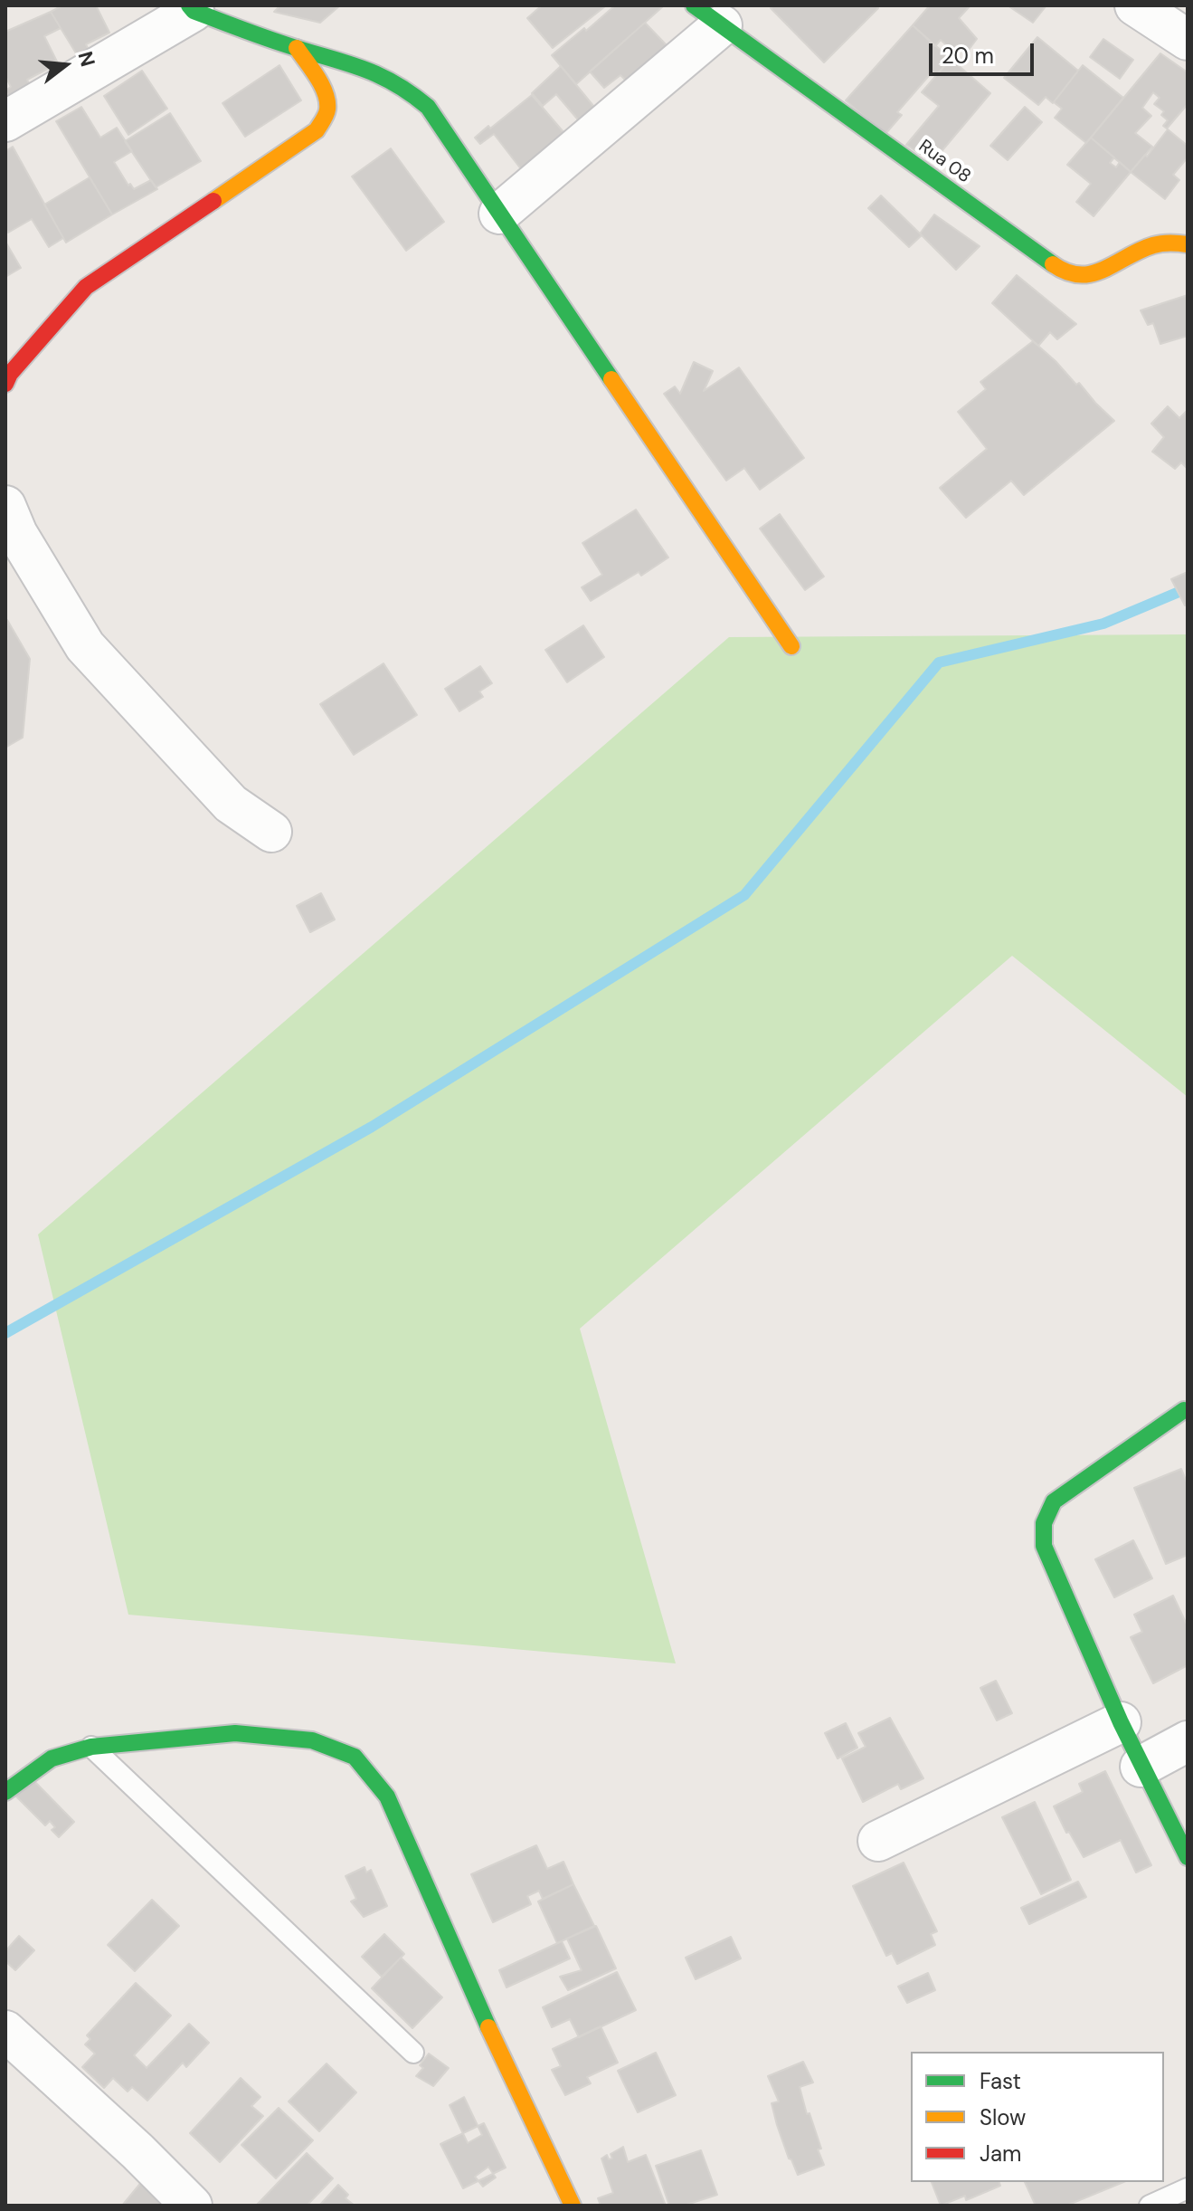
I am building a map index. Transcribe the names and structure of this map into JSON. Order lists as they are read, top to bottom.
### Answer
{
  "streets": {
    "street": ["Rua 08"]
  },
  "legend": ["Fast", "Slow", "Jam"],
  "scale_bar": "20 m",
  "north": "right"
}
